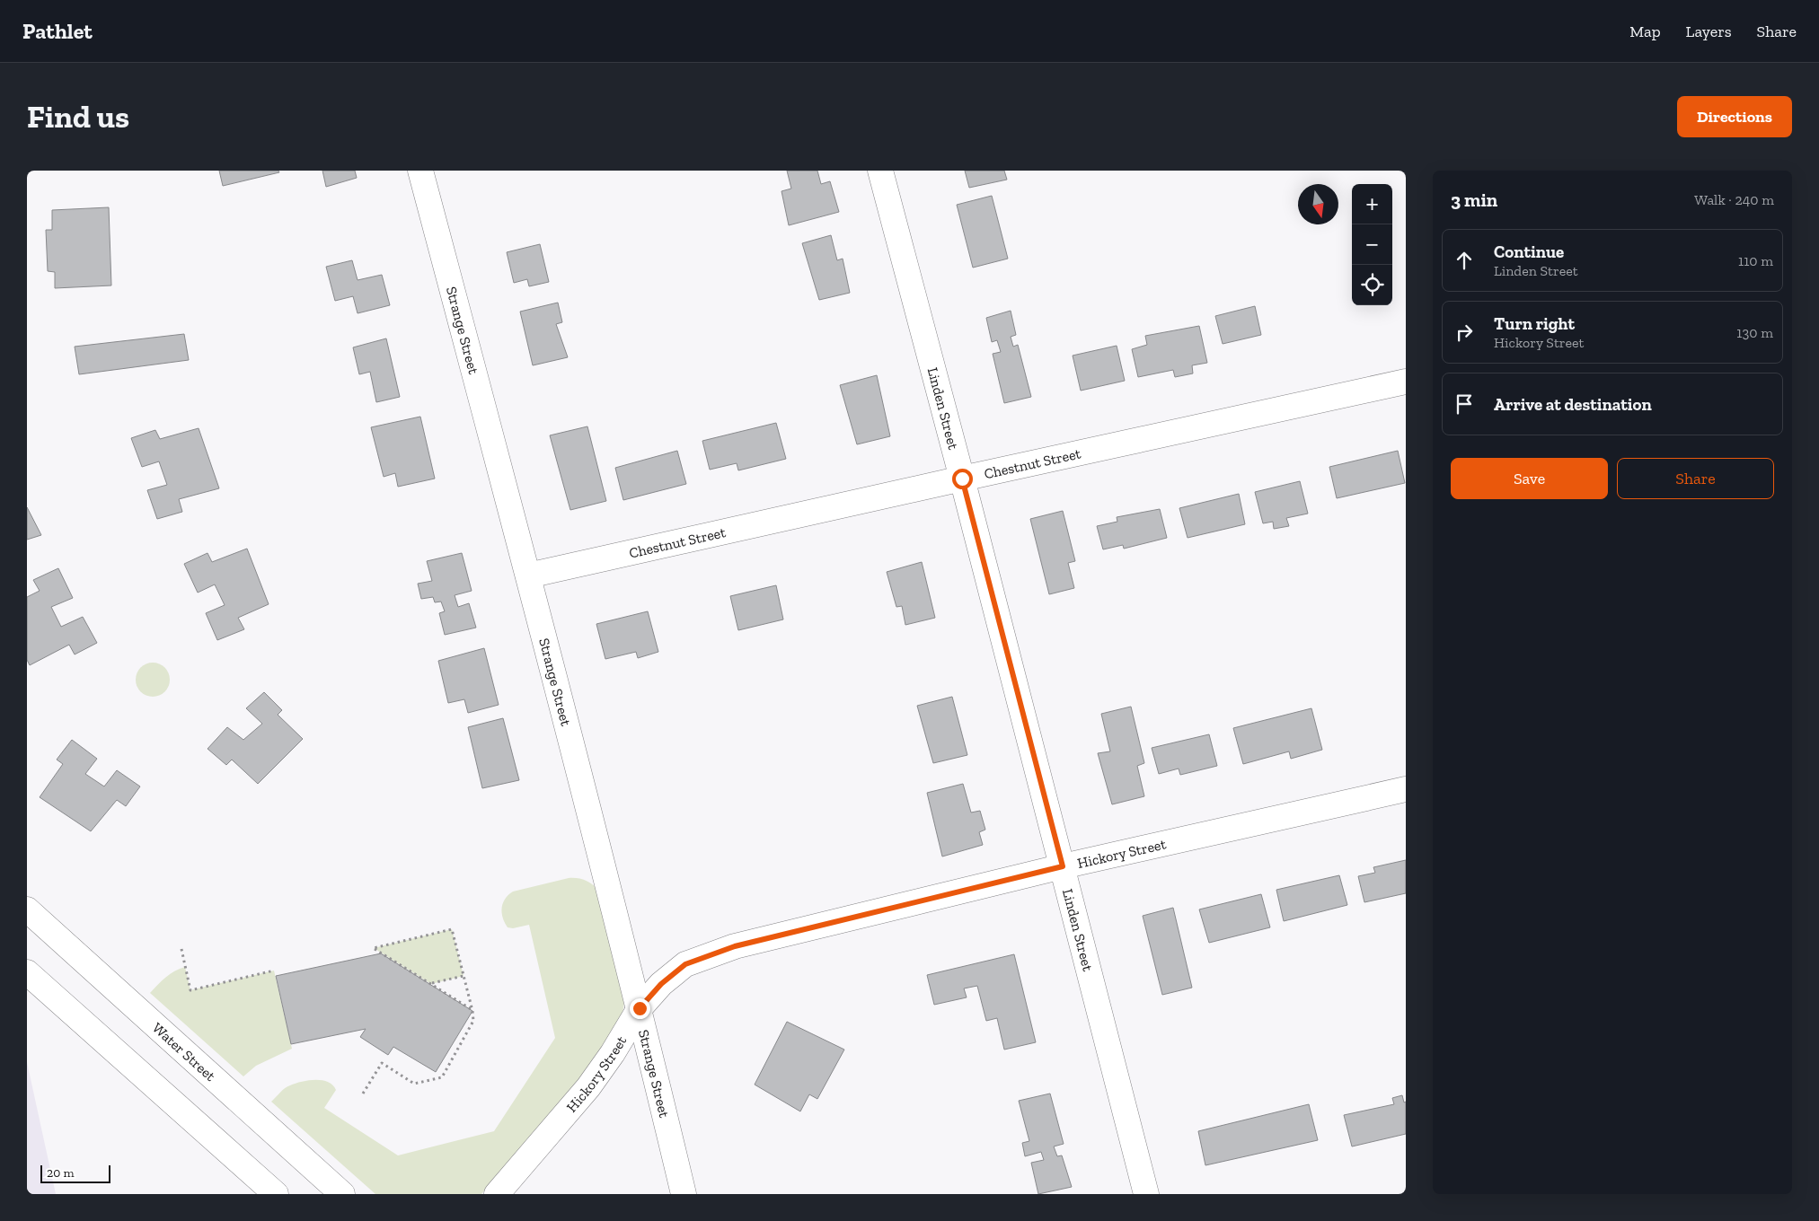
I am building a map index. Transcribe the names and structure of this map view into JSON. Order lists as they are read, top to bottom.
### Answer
{
  "streets": {
    "street": [
      "Strange Street",
      "Linden Street",
      "Chestnut Street",
      "Hickory Street",
      "Water Street"
    ]
  },
  "crossings": [
    ["Strange Street", "Chestnut Street"],
    ["Strange Street", "Hickory Street"],
    ["Linden Street", "Chestnut Street"],
    ["Linden Street", "Hickory Street"]
  ],
  "scale_bar": "20 m",
  "north": "bottom",
  "page": {
    "header": "Pathlet",
    "nav": ["Map", "Layers", "Share"],
    "buttons": [
      "Directions",
      ["Save", "Share"]
    ],
    "title": "Find us",
    "heading": ["3 min", "Walk · 240 m"],
    "map_buttons": ["+", "−"],
    "list": [
      ["Continue", "Linden Street", "110 m"],
      ["Turn right", "Hickory Street", "130 m"],
      "Arrive at destination"
    ],
    "scale": "20 m"
  }
}
